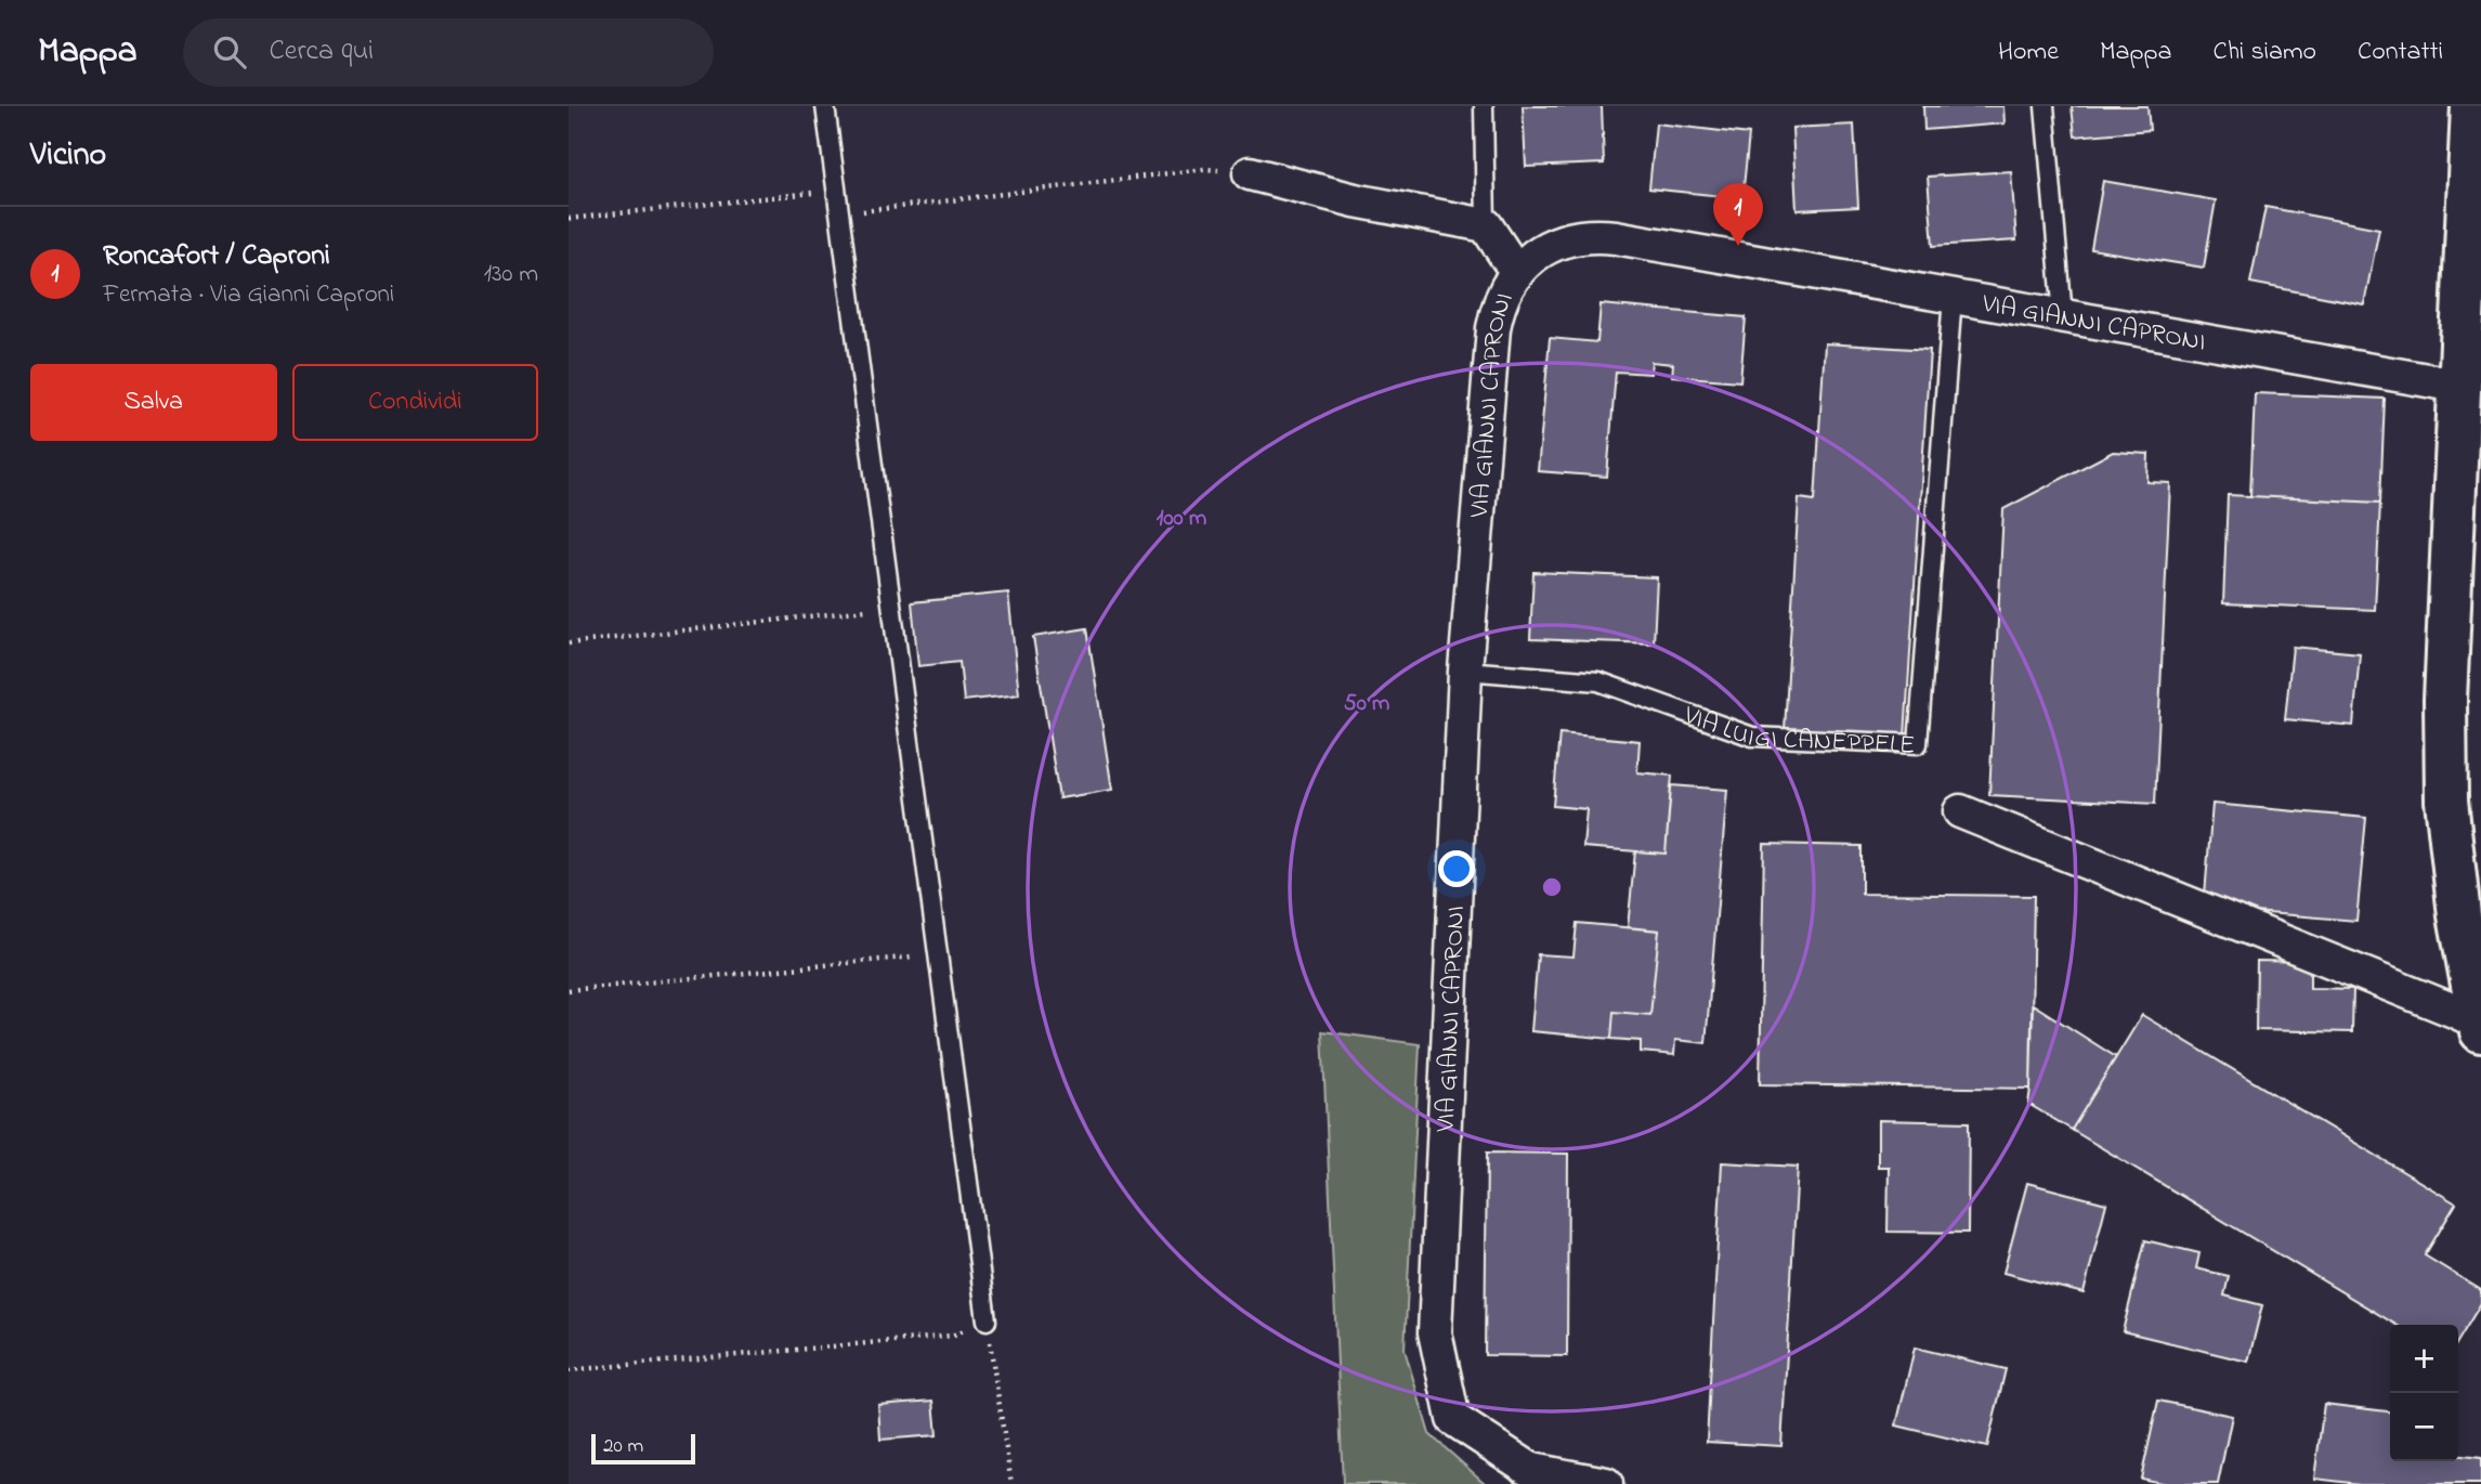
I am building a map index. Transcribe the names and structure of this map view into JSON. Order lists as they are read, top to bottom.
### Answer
{
  "streets": {
    "street": ["VIA GIANNI CAPRONI"],
    "lane": ["VIA LUIGI CANEPPELE"]
  },
  "crossings": [
    ["VIA GIANNI CAPRONI", "VIA LUIGI CANEPPELE"]
  ],
  "scale_bar": "20 m",
  "page": {
    "header": "Mappa",
    "search": "Cerca qui",
    "nav": [
      "Home",
      "Mappa",
      "Chi siamo",
      "Contatti"
    ],
    "heading": "Vicino",
    "pins": "1",
    "list": [
      {
        "mark": "1",
        "name": "Roncafort / Caproni",
        "note": "Fermata · Via Gianni Caproni",
        "value": "130 m"
      }
    ],
    "buttons": ["Salva", "Condividi"],
    "map_buttons": ["+", "−"],
    "scale": "20 m"
  },
  "rings": ["100 m", "50 m"]
}
